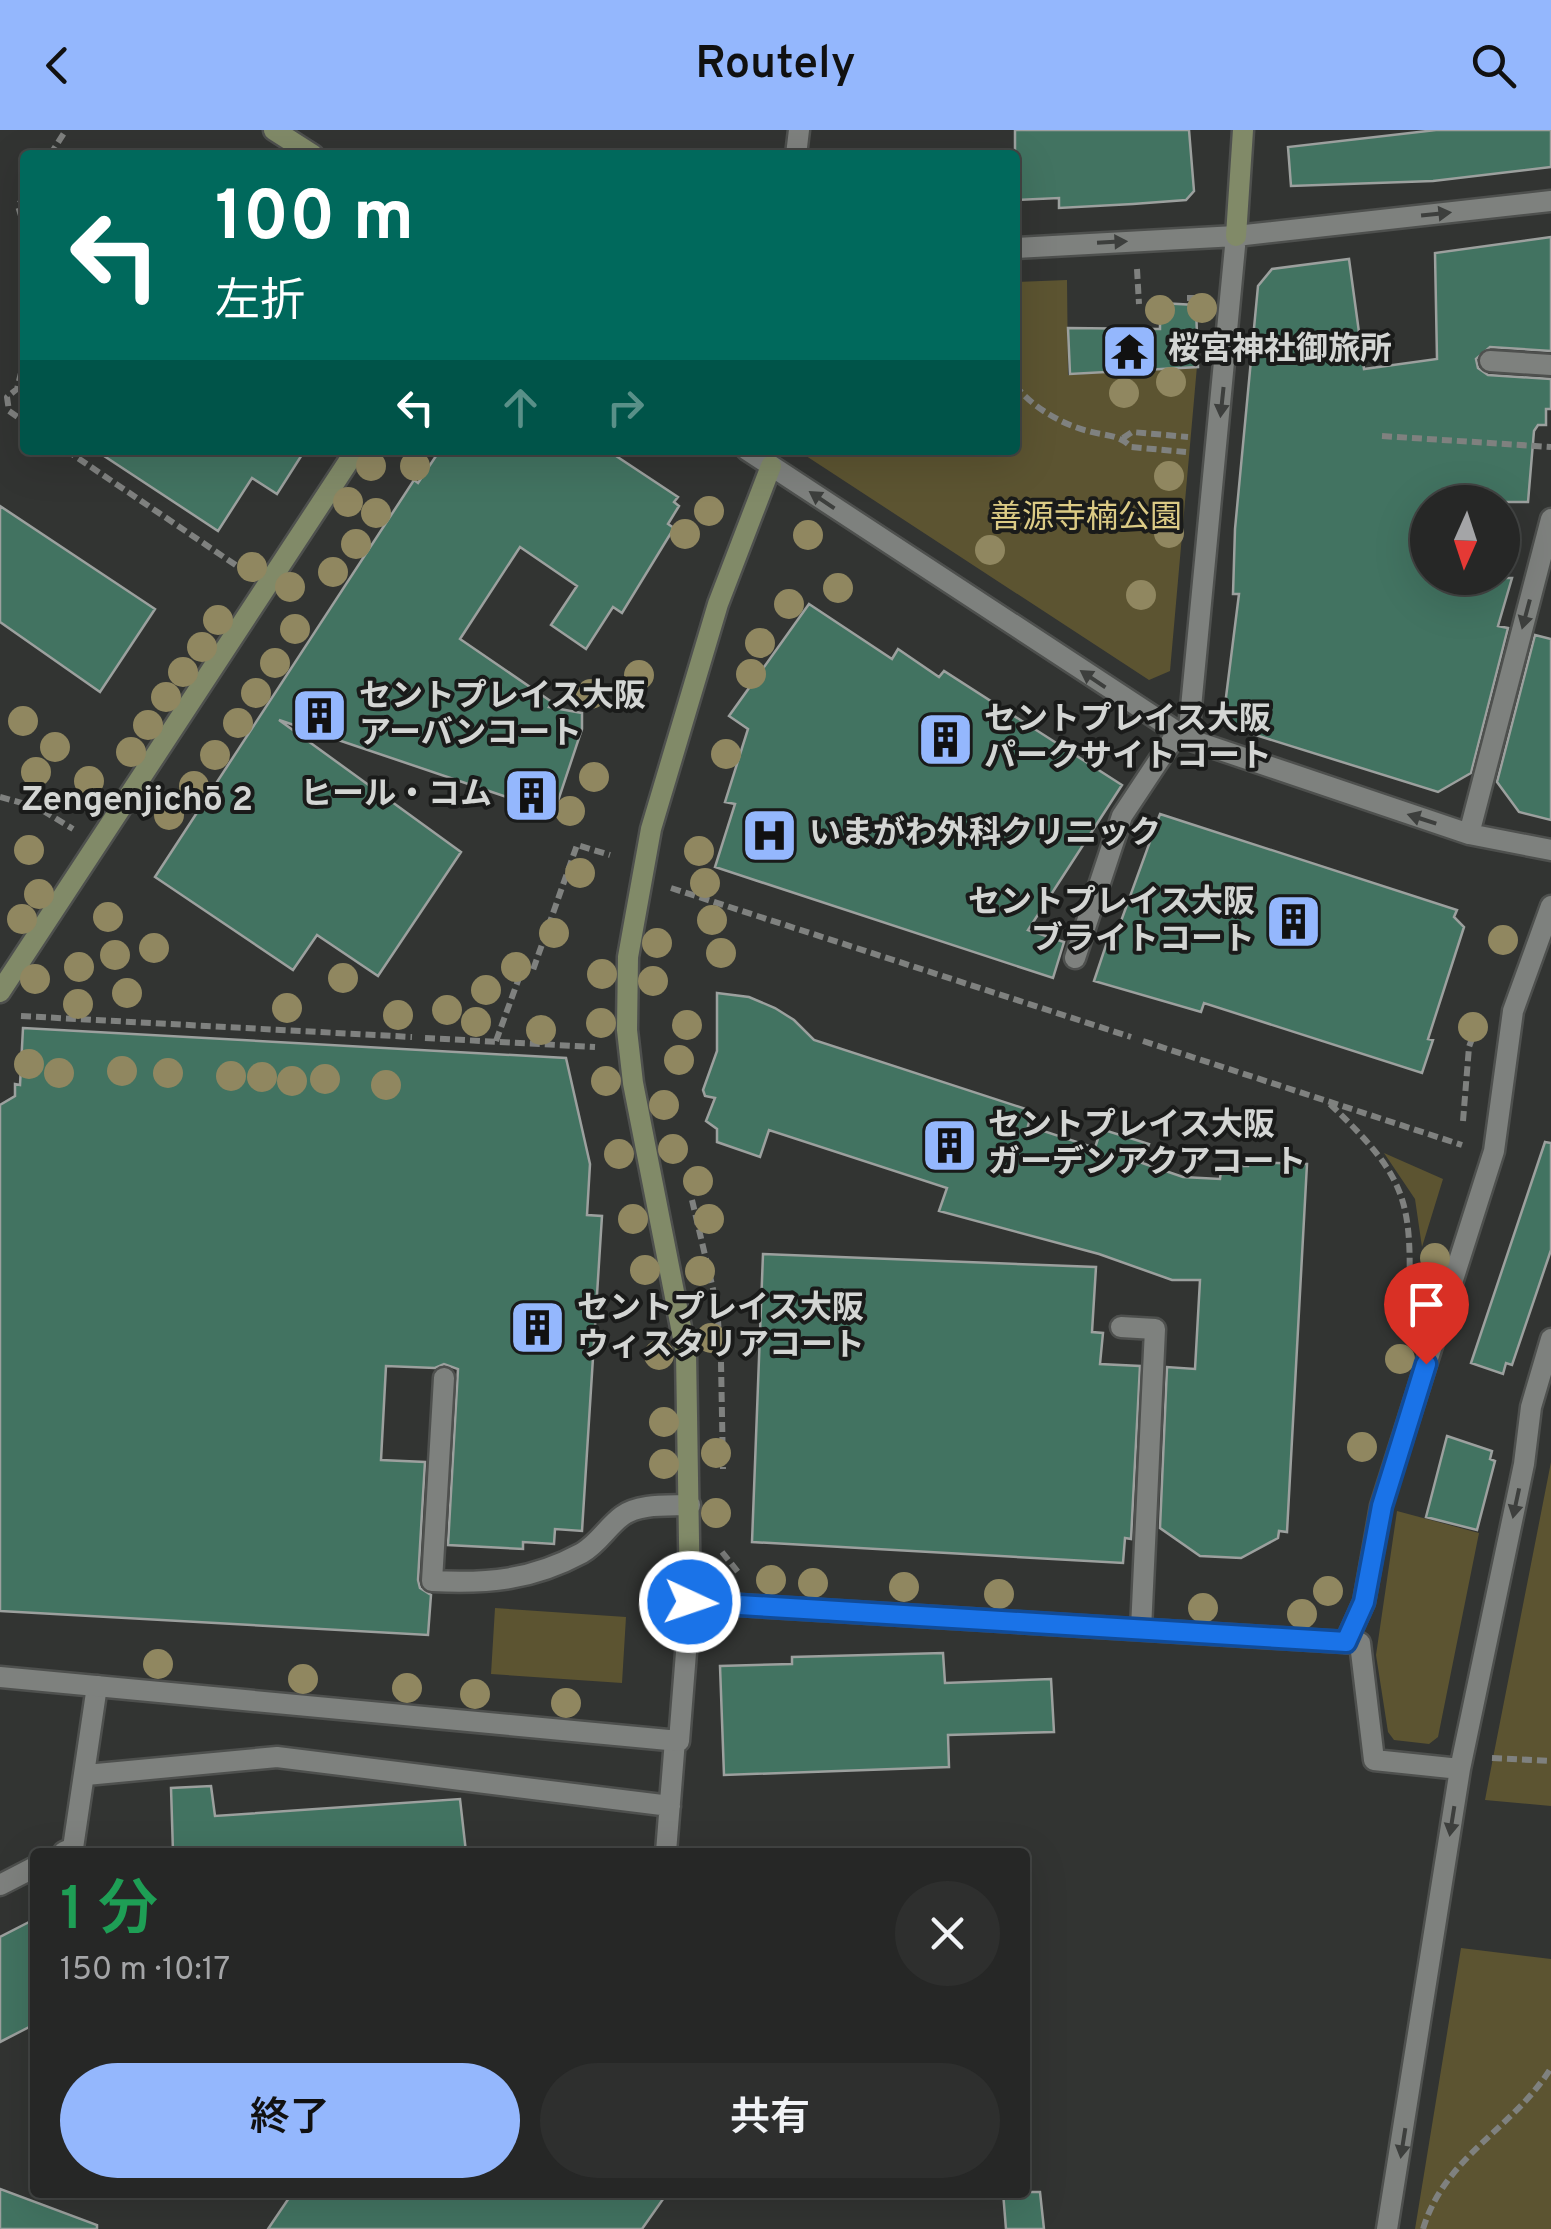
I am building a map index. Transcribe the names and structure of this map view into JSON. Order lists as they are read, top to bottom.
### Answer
{
  "districts": ["Zengenjichō 2"],
  "parks": ["善源寺楠公園"],
  "places": {
    "temple": ["桜宮神社御旅所"],
    "building": [
      "セントプレイス大阪 アーバンコート",
      "セントプレイス大阪 パークサイトコート",
      "ヒール・コム",
      "セントプレイス大阪 ブライトコート",
      "セントプレイス大阪 ガーデンアクアコート",
      "セントプレイス大阪 ウィスタリアコート"
    ],
    "hospital": ["いまがわ外科クリニック"]
  },
  "north": "bottom",
  "page": {
    "header": "Routely",
    "turn": ["100 m", "左折"],
    "heading": ["1 分", "150 m · 10:17"],
    "buttons": ["終了", "共有"]
  }
}
